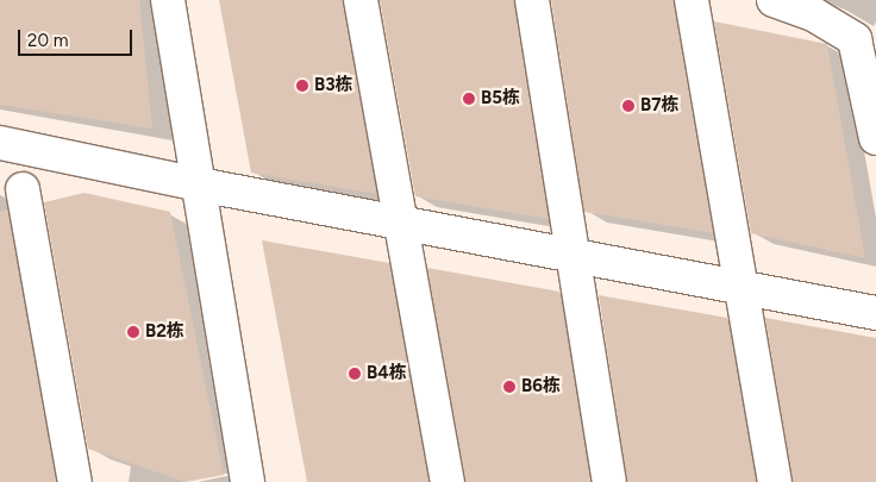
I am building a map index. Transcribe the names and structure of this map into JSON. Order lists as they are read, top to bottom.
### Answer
{
  "places": [
    "B3栋",
    "B5栋",
    "B7栋",
    "B2栋",
    "B4栋",
    "B6栋"
  ],
  "scale_bar": "20 m"
}
